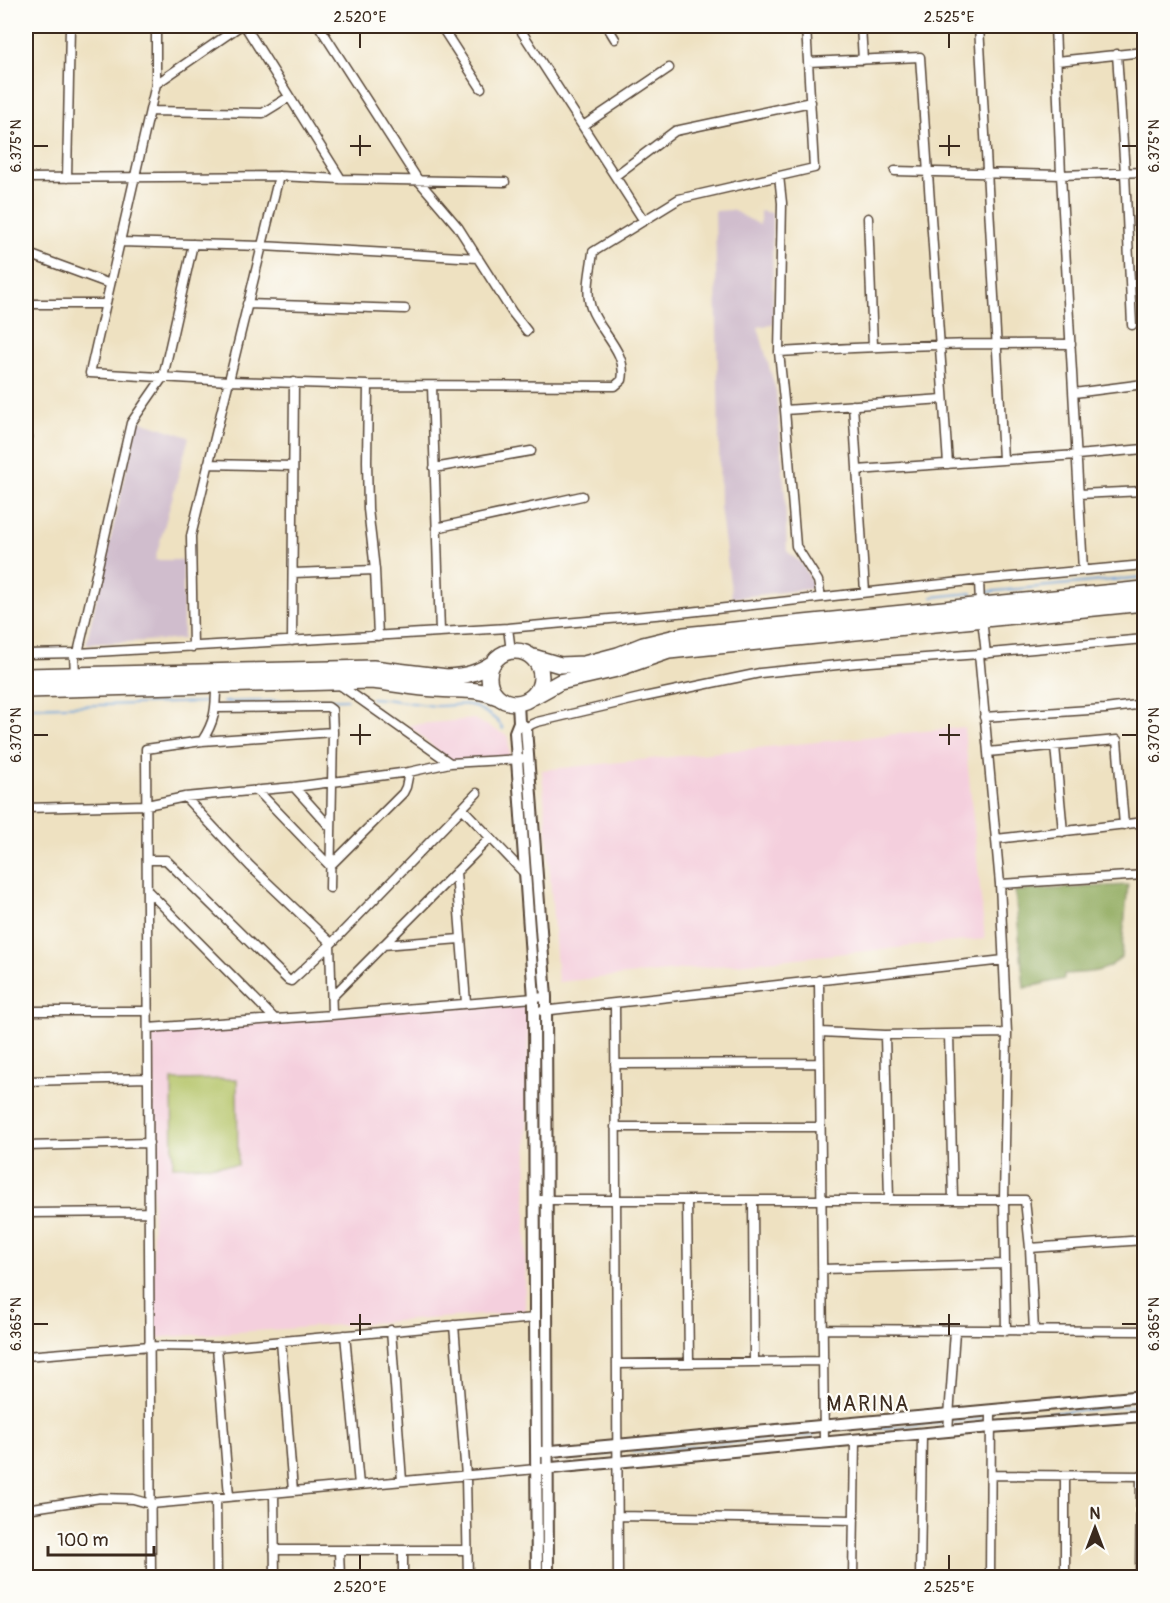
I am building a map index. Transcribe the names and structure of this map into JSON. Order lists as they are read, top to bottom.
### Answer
{
  "districts": ["MARINA"],
  "scale_bar": "100 m",
  "north": "top",
  "coordinates": [
    "2.520°E",
    "2.525°E",
    "6.375°N",
    "6.370°N",
    "6.365°N"
  ]
}
